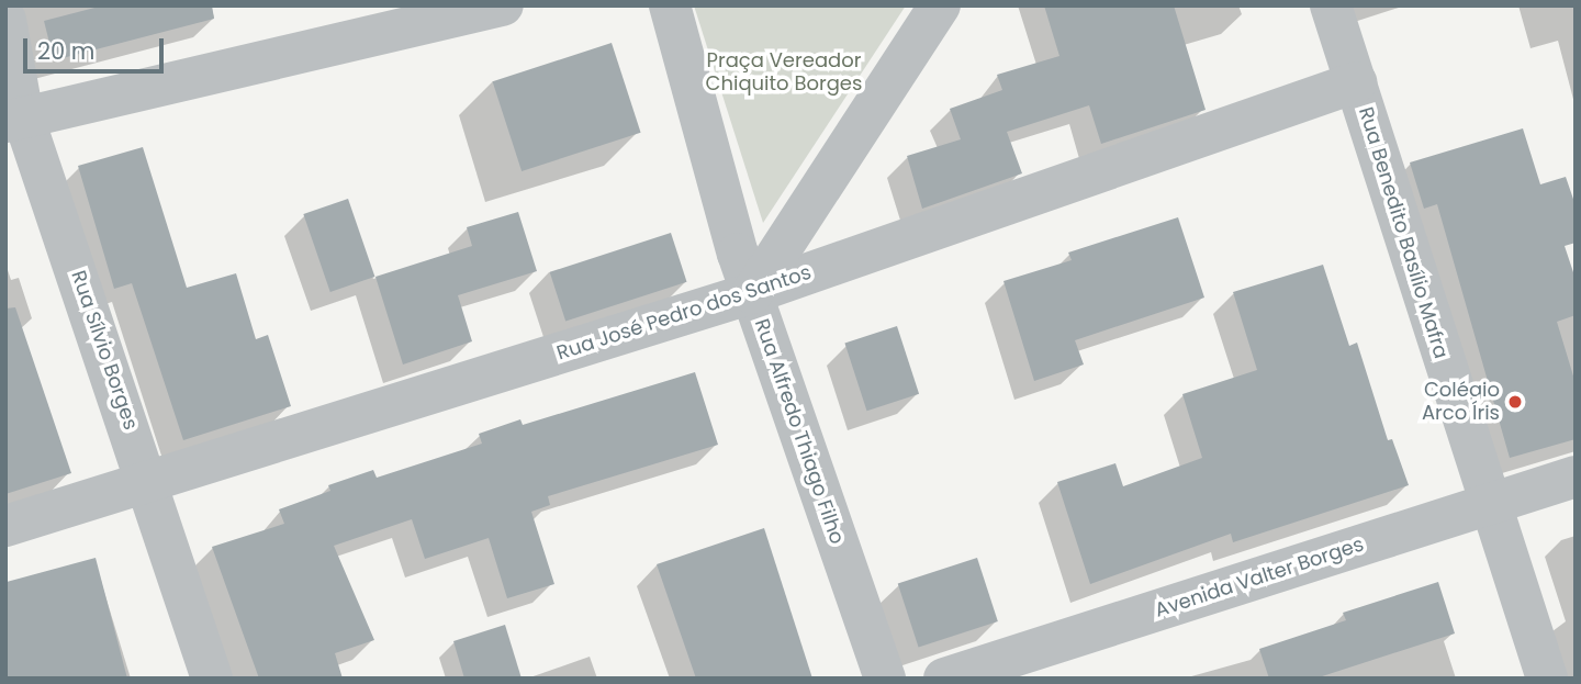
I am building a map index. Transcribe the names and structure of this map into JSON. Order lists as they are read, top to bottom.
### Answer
{
  "streets": {
    "street": [
      "Rua Benedito Basílio Mafra",
      "Rua José Pedro dos Santos",
      "Rua Sílvio Borges",
      "Rua Alfredo Thiago Filho",
      "Avenida Valter Borges"
    ]
  },
  "crossings": [
    ["Rua Benedito Basílio Mafra", "Rua José Pedro dos Santos"],
    ["Rua Benedito Basílio Mafra", "Avenida Valter Borges"],
    ["Rua José Pedro dos Santos", "Rua Sílvio Borges"],
    ["Rua José Pedro dos Santos", "Rua Alfredo Thiago Filho"]
  ],
  "parks": ["Praça Vereador Chiquito Borges"],
  "places": ["Colégio Arco Íris"],
  "scale_bar": "20 m"
}
